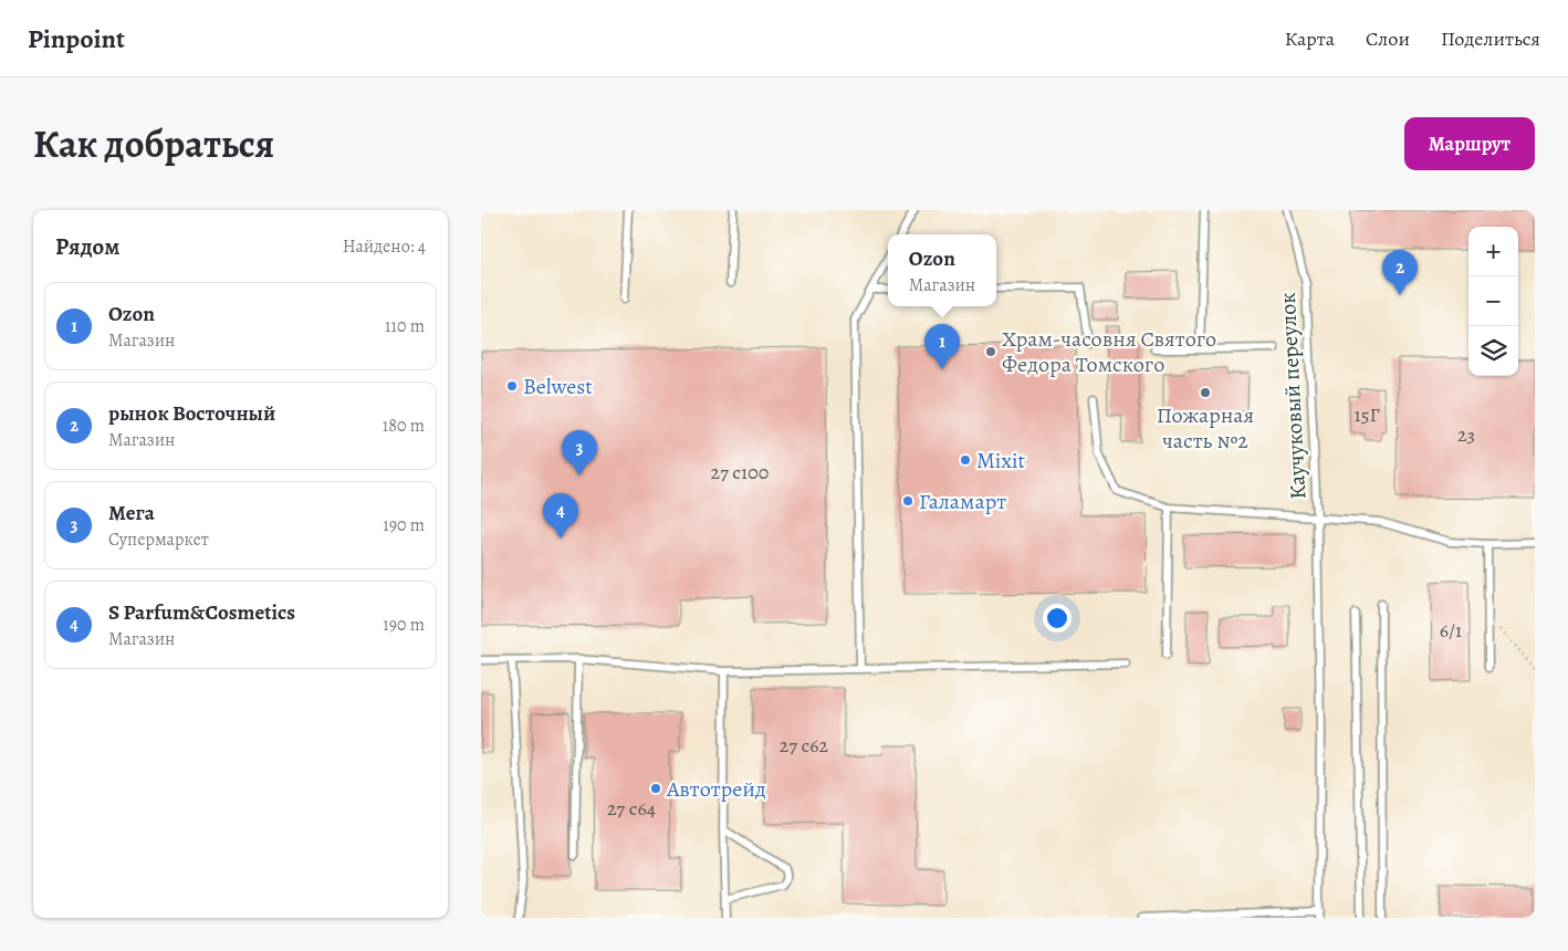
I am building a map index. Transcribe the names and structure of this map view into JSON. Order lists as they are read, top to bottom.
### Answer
{
  "streets": {
    "lane": ["Каучуковый переулок"]
  },
  "places": [
    "Храм-часовня Святого Федора Томского",
    "Belwest",
    "Пожарная часть №2",
    "Mixit",
    "Галамарт",
    "Автотрейд"
  ],
  "house_numbers": [
    "15Г",
    "23",
    "27 с100",
    "6/1",
    "27 с62",
    "27 с64"
  ],
  "page": {
    "header": "Pinpoint",
    "nav": ["Карта", "Слои", "Поделиться"],
    "title": "Как добраться",
    "buttons": "Маршрут",
    "heading": ["Рядом", "Найдено: 4"],
    "map_buttons": ["+", "−"],
    "popup": ["Ozon", "Магазин"],
    "pins": [
      "2",
      "1",
      "3",
      "4"
    ],
    "list": [
      {
        "mark": "1",
        "name": "Ozon",
        "note": "Магазин",
        "value": "110 m"
      },
      {
        "mark": "2",
        "name": "рынок Восточный",
        "note": "Магазин",
        "value": "180 m"
      },
      {
        "mark": "3",
        "name": "Мега",
        "note": "Супермаркет",
        "value": "190 m"
      },
      {
        "mark": "4",
        "name": "S Parfum&Cosmetics",
        "note": "Магазин",
        "value": "190 m"
      }
    ]
  }
}
